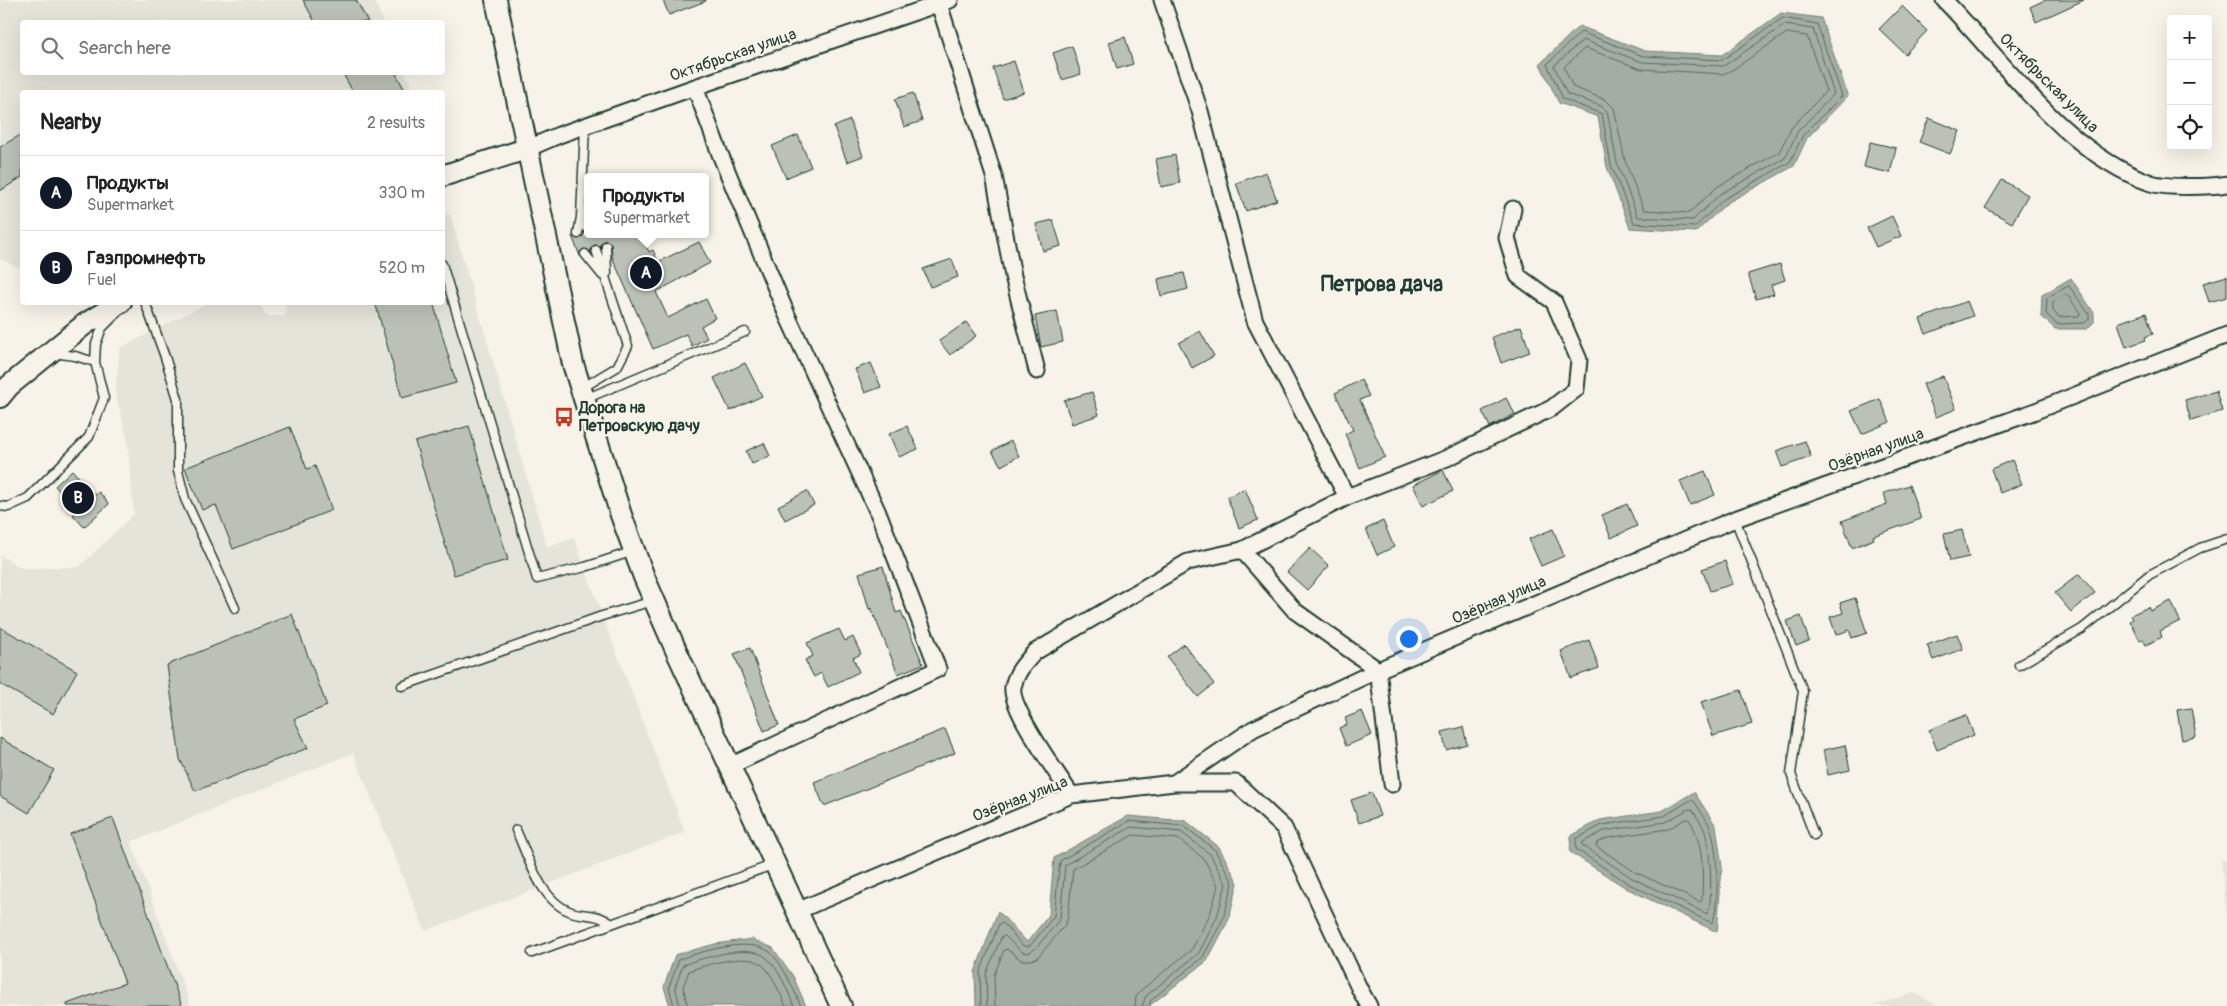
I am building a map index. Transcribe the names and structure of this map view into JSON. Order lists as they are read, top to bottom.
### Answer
{
  "streets": {
    "street": ["Октябрьская улица", "Озёрная улица"]
  },
  "districts": ["Петрова дача"],
  "places": {
    "bus stop": ["Дорога на Петровскую дачу"]
  },
  "page": {
    "map_buttons": ["+", "−"],
    "search": "Search here",
    "heading": ["Nearby", "2 results"],
    "list": [
      {
        "mark": "A",
        "name": "Продукты",
        "note": "Supermarket",
        "value": "330 m"
      },
      {
        "mark": "B",
        "name": "Газпромнефть",
        "note": "Fuel",
        "value": "520 m"
      }
    ],
    "popup": ["Продукты", "Supermarket"],
    "pins": ["A", "B"]
  }
}
